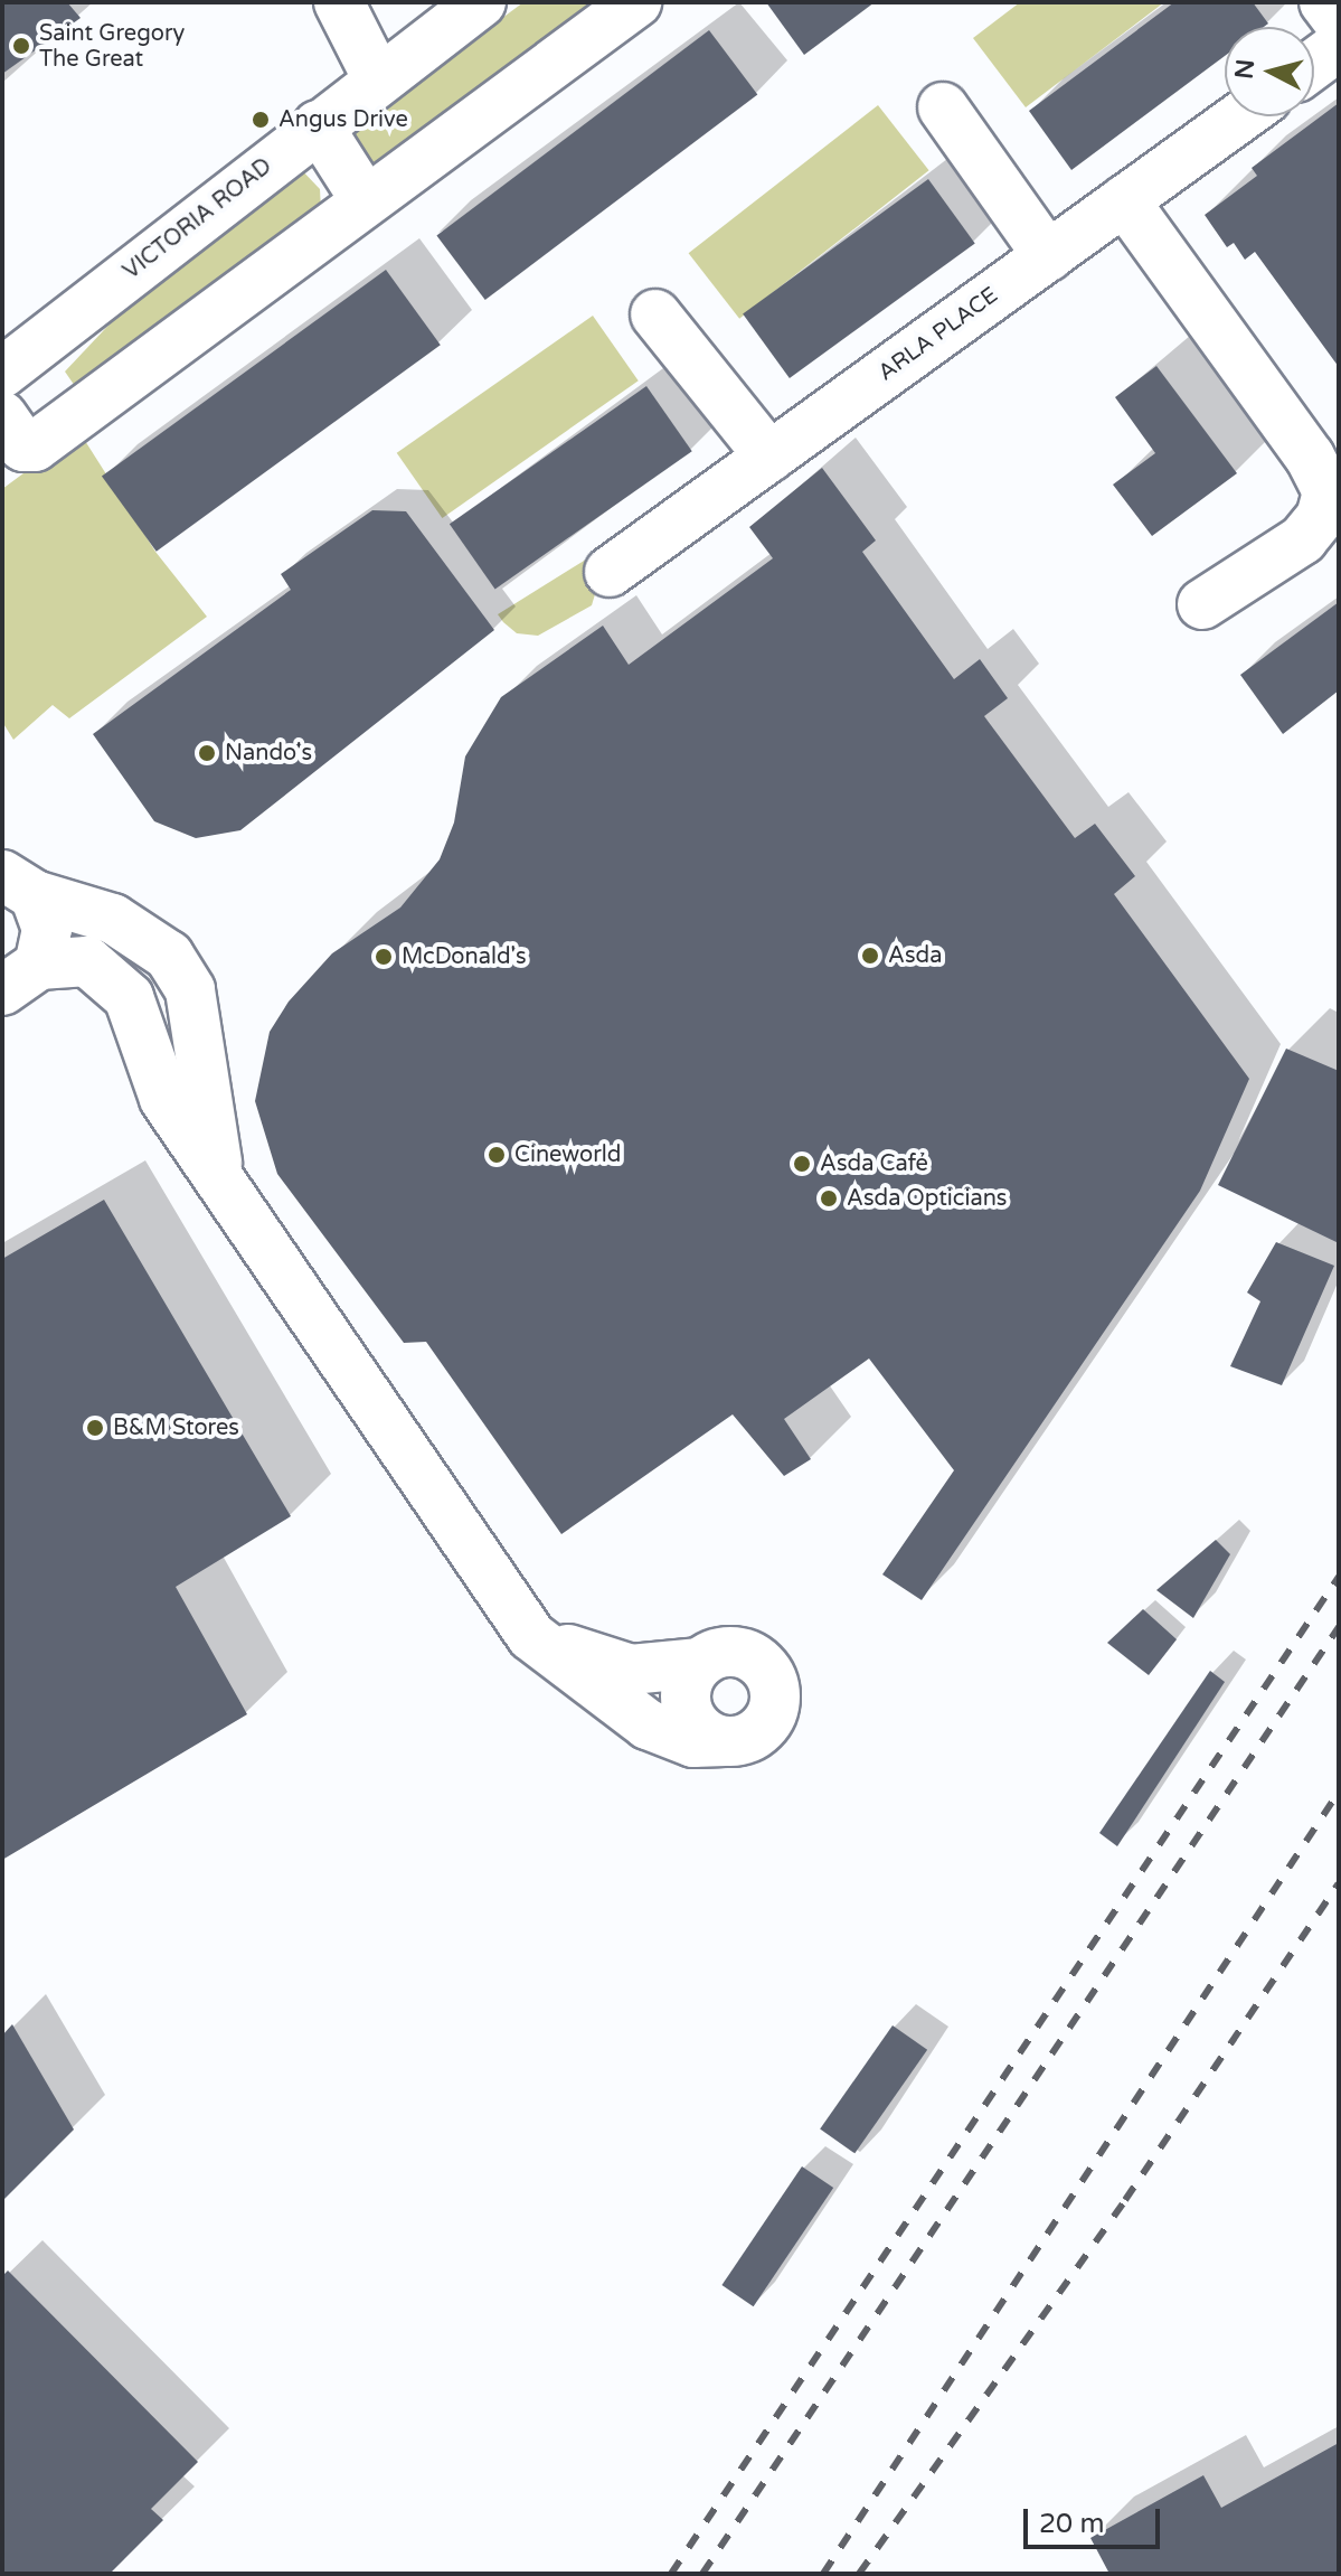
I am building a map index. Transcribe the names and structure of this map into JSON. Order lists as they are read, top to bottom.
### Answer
{
  "streets": {
    "street": ["VICTORIA ROAD", "ARLA PLACE"]
  },
  "places": [
    "Saint Gregory The Great",
    "Angus Drive",
    "Nando's",
    "Asda",
    "McDonald's",
    "Cineworld",
    "Asda Café",
    "Asda Opticians",
    "B&M Stores"
  ],
  "scale_bar": "20 m",
  "north": "left"
}
